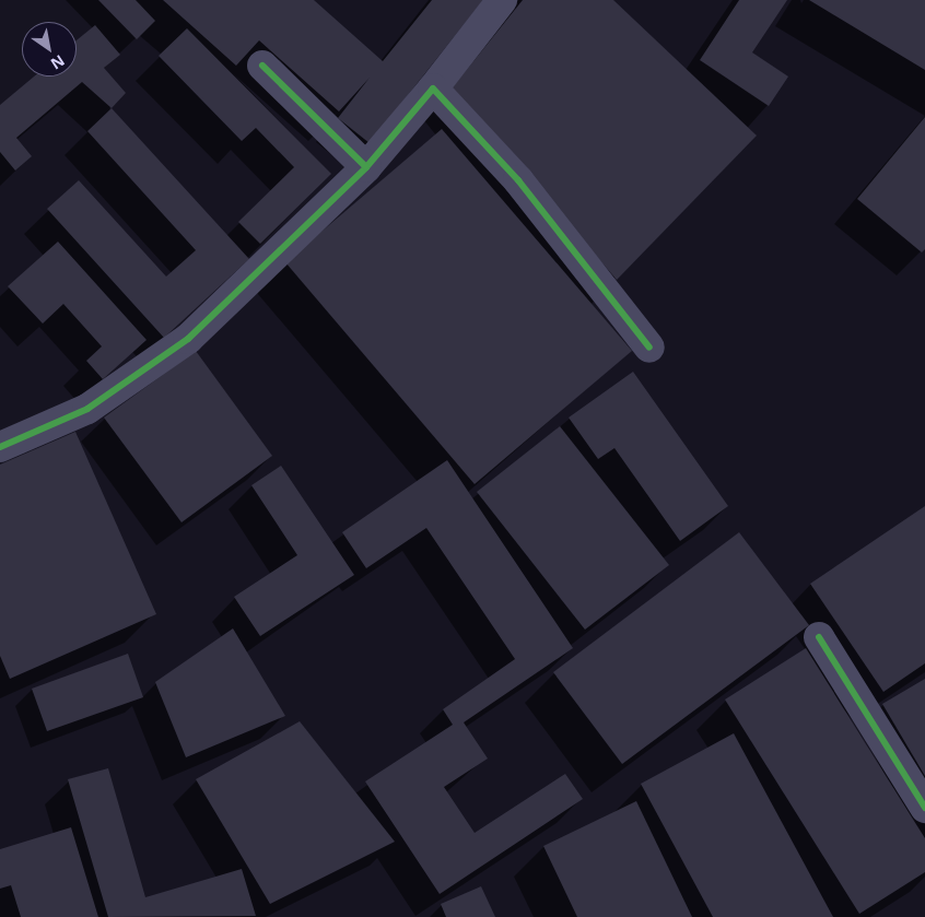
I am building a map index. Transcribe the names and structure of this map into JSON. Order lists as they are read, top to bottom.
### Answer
{
  "north": "bottom right"
}
